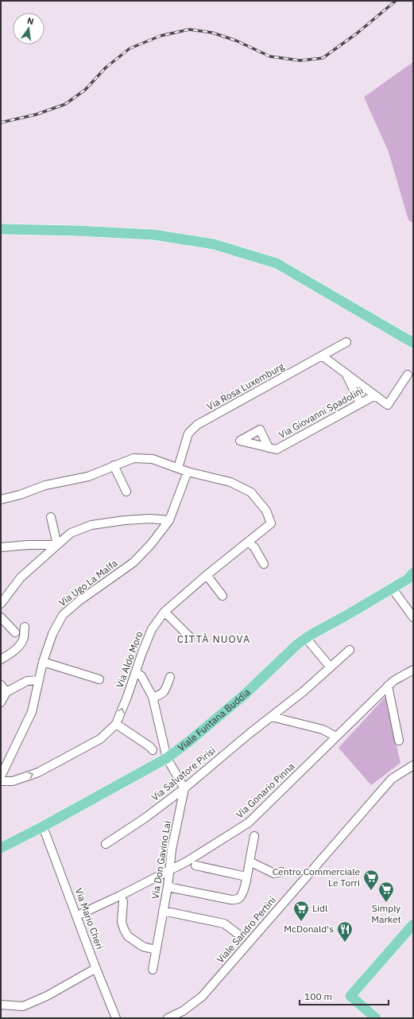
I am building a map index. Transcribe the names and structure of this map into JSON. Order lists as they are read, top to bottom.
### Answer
{
  "streets": {
    "main road": ["Viale Funtana Buddia"],
    "street": [
      "Via Rosa Luxemburg",
      "Via Giovanni Spadolini",
      "Via Ugo La Malfa",
      "Via Aldo Moro",
      "Via Salvatore Pirisi",
      "Via Gonario Pinna",
      "Via Don Gavino Lai",
      "Via Mario Cheri",
      "Viale Sandro Pertini"
    ]
  },
  "crossings": [
    ["Via Ugo La Malfa", "Via Aldo Moro"],
    ["Viale Funtana Buddia", "Via Mario Cheri"],
    ["Via Salvatore Pirisi", "Via Don Gavino Lai"],
    ["Via Gonario Pinna", "Via Don Gavino Lai"],
    ["Via Gonario Pinna", "Via Mario Cheri"]
  ],
  "districts": ["CITTÀ NUOVA"],
  "places": {
    "supermarket": ["Centro Commerciale Le Torri", "Simply Market", "Lidl"],
    "restaurant": ["McDonald's"]
  },
  "scale_bar": "100 m",
  "north": "top"
}
